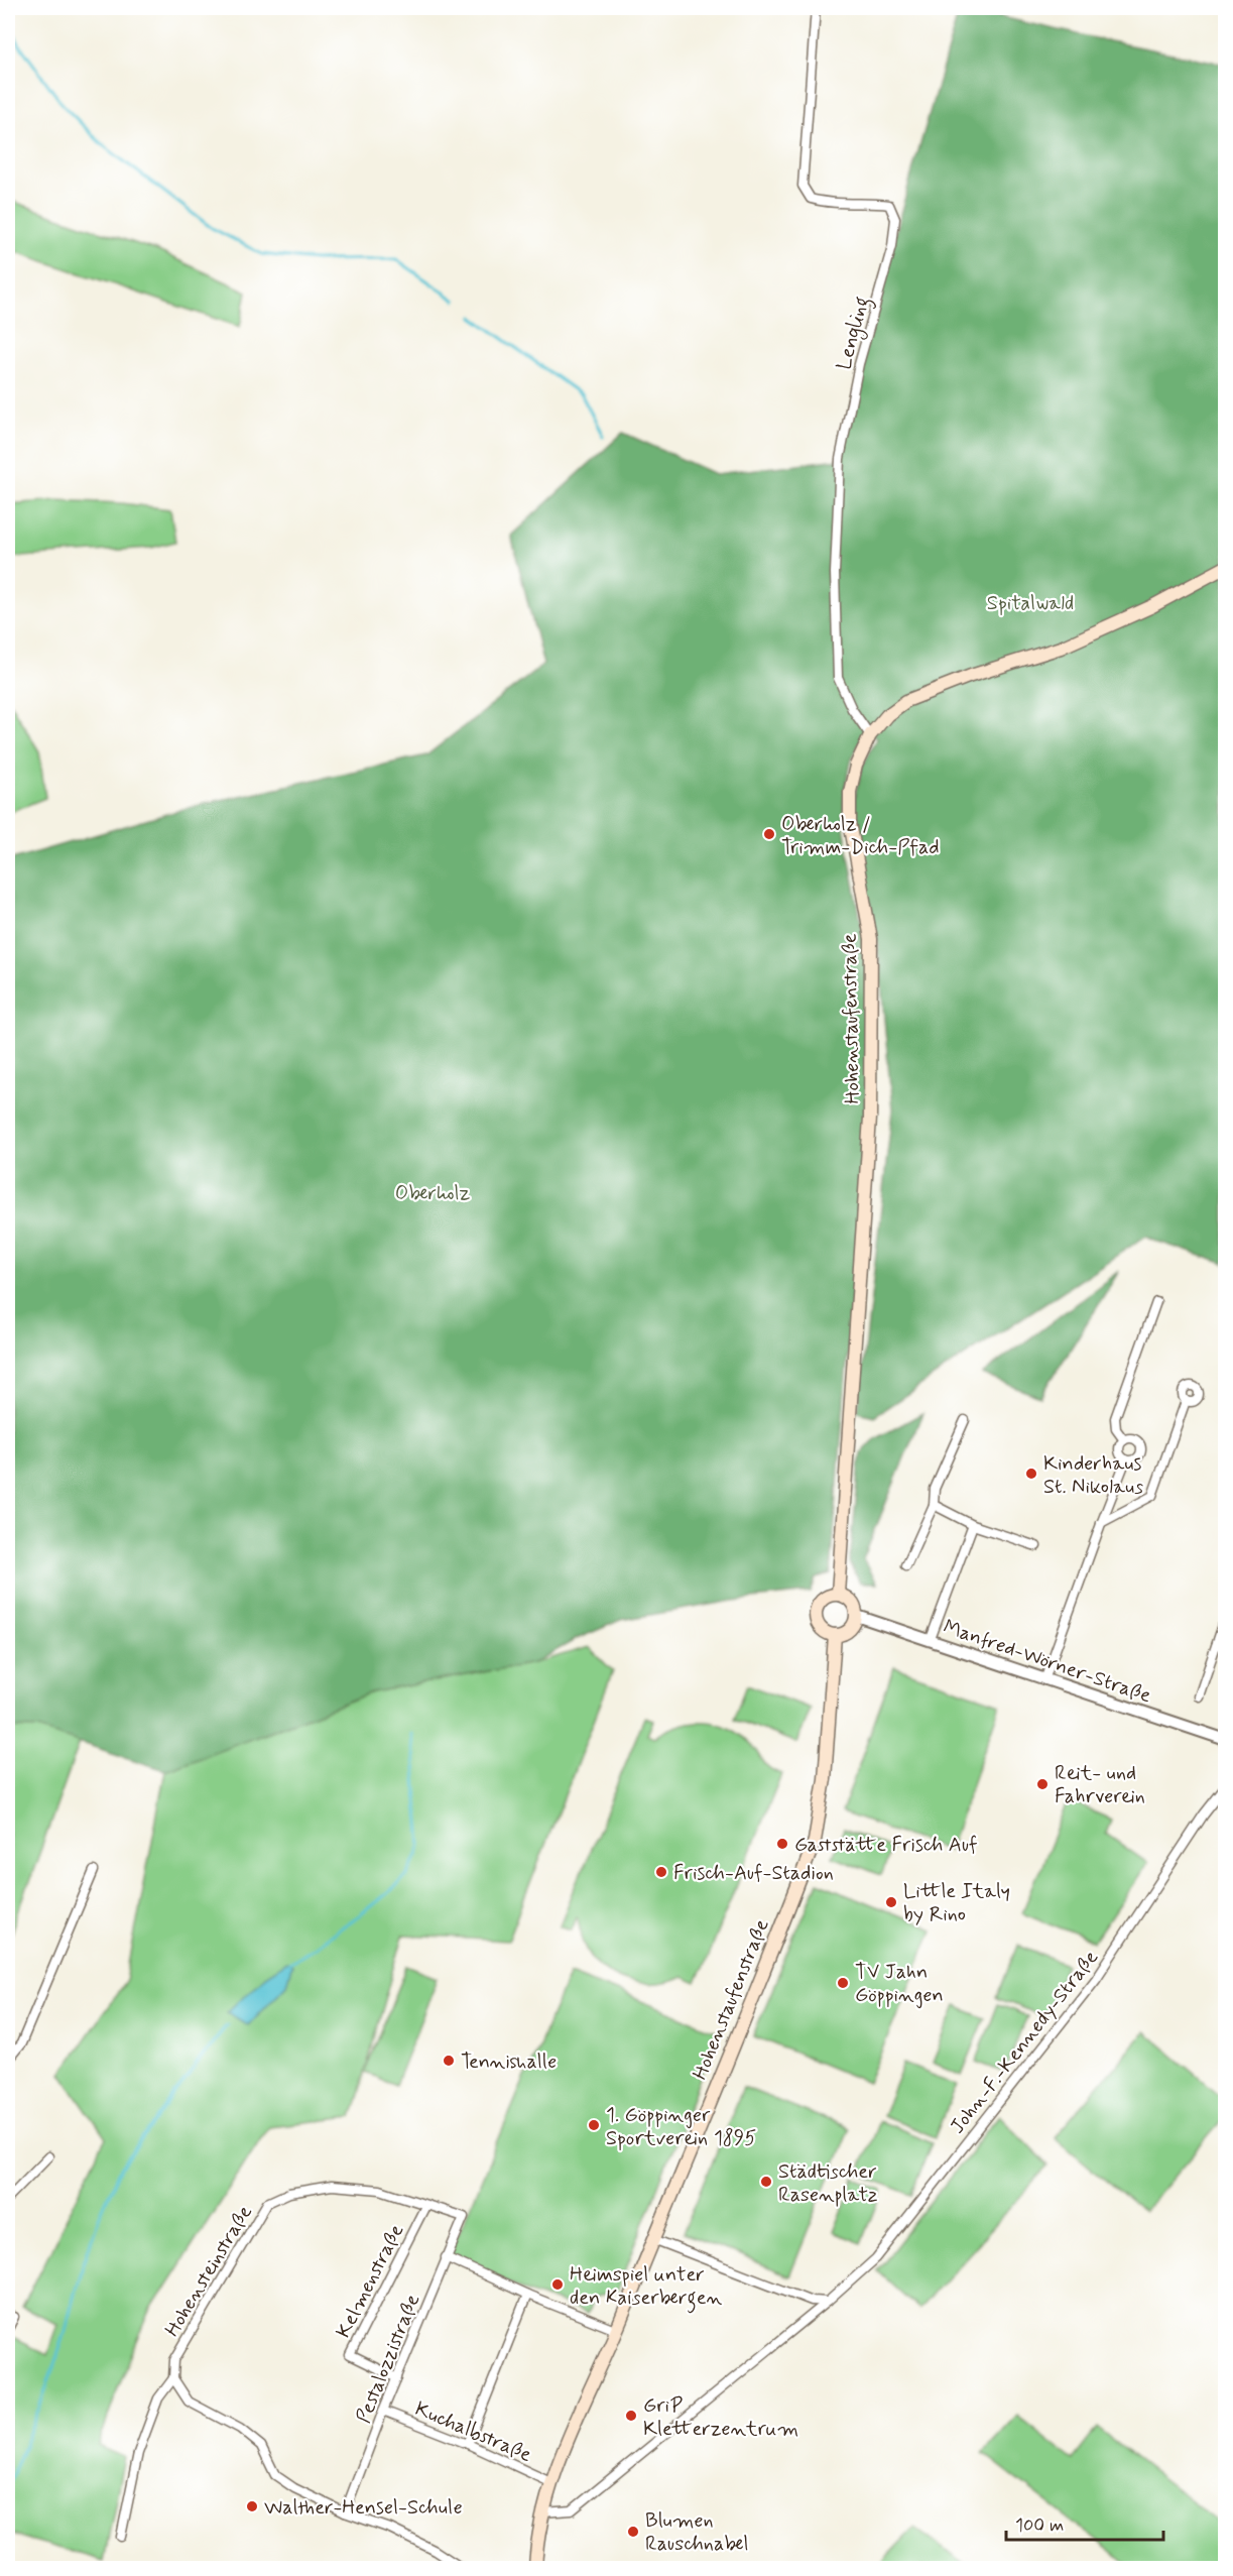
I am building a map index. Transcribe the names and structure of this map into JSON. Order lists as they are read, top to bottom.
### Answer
{
  "streets": {
    "main road": ["Hohenstaufenstraße"],
    "street": [
      "Lengling",
      "Manfred-Wörner-Straße",
      "John-F.-Kennedy-Straße",
      "Hohensteinstraße",
      "Kelmenstraße",
      "Pestalozzistraße",
      "Kuchalbstraße"
    ]
  },
  "crossings": [
    ["Lengling", "Hohenstaufenstraße"],
    ["Hohenstaufenstraße", "Manfred-Wörner-Straße"],
    ["Hohenstaufenstraße", "John-F.-Kennedy-Straße"],
    ["Hohenstaufenstraße", "Kuchalbstraße"],
    ["Hohensteinstraße", "Kelmenstraße"],
    ["Hohensteinstraße", "Pestalozzistraße"],
    ["Kelmenstraße", "Pestalozzistraße"],
    ["Pestalozzistraße", "Kuchalbstraße"]
  ],
  "parks": ["Spitalwald", "Oberholz"],
  "places": [
    "Oberholz / Trimm-Dich-Pfad",
    "Kinderhaus St. Nikolaus",
    "Reit- und Fahrverein",
    "Gaststätte Frisch Auf",
    "Frisch-Auf-Stadion",
    "Little Italy by Rino",
    "TV Jahn Göppingen",
    "Tennishalle",
    "1. Göppinger Sportverein 1895",
    "Städtischer Rasenplatz",
    "Heimspiel unter den Kaiserbergen",
    "GriP Kletterzentrum",
    "Walther-Hensel-Schule",
    "Blumen Rauschnabel"
  ],
  "scale_bar": "100 m"
}
